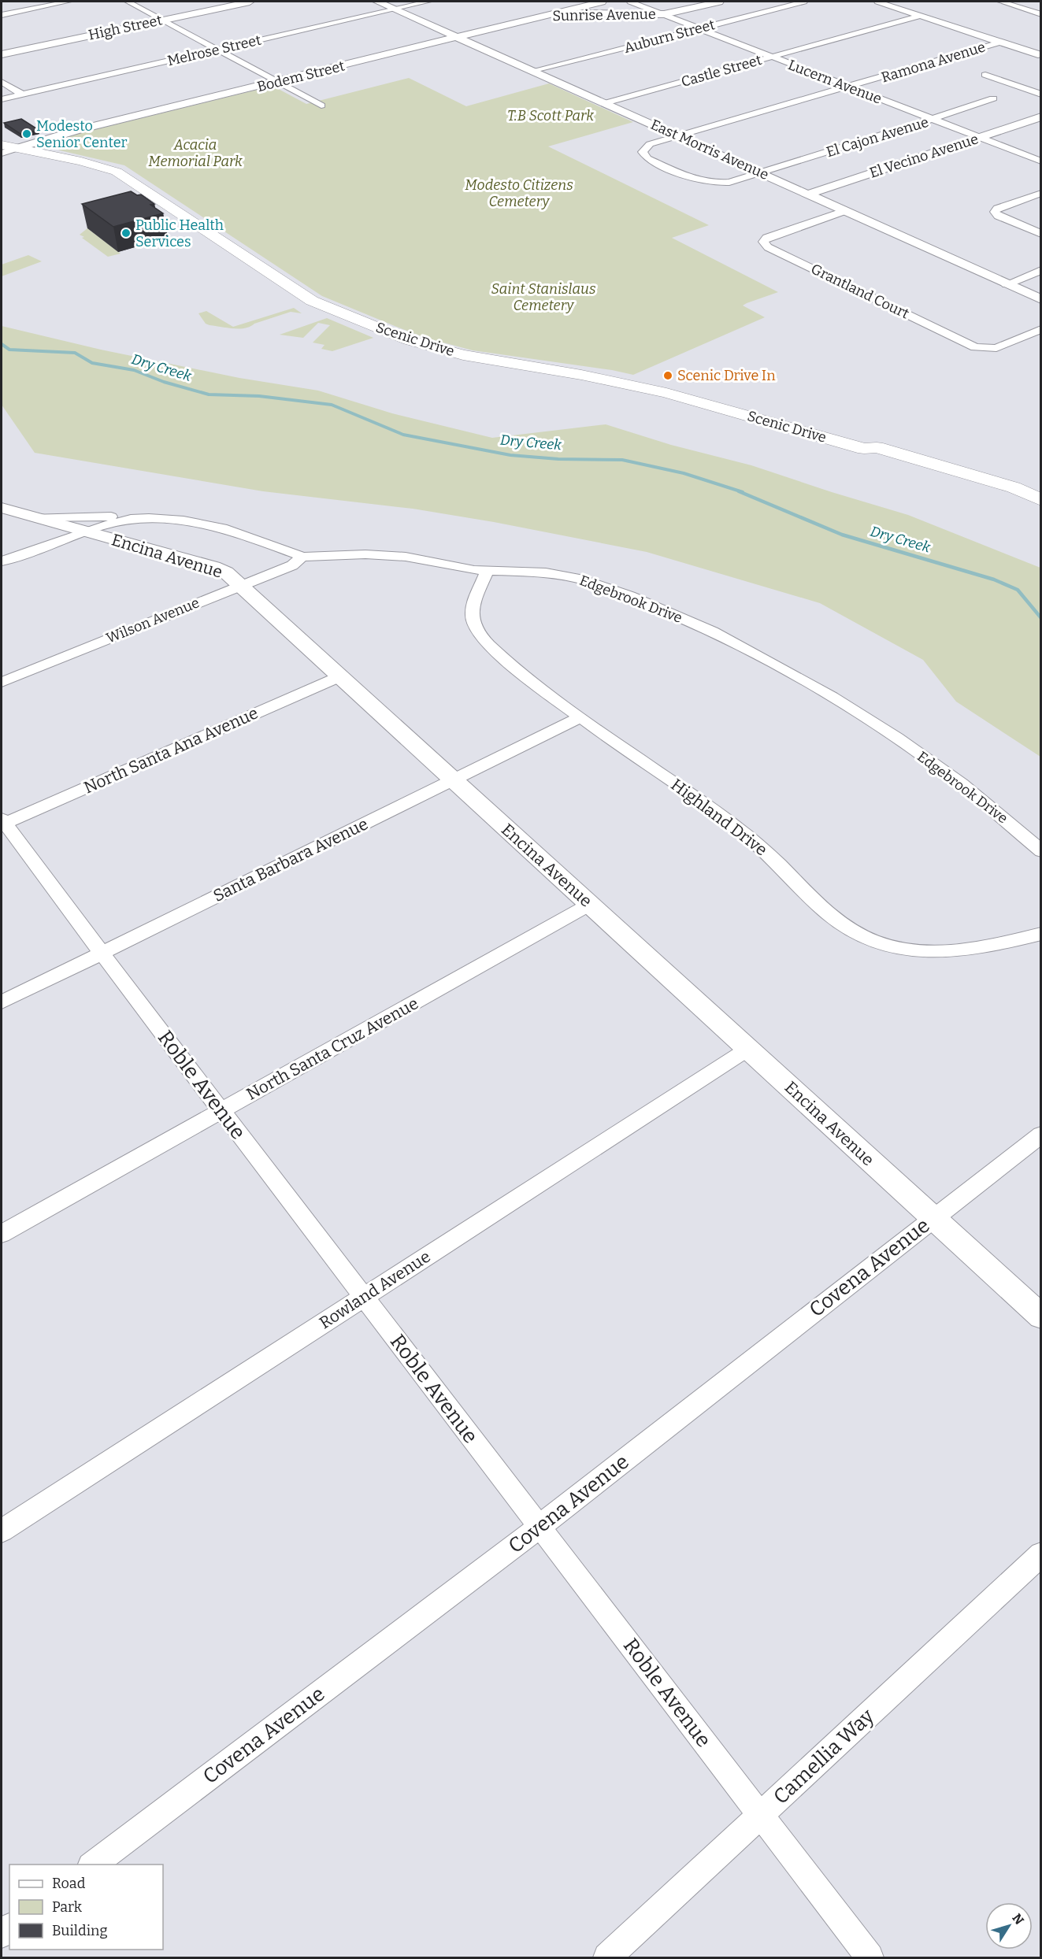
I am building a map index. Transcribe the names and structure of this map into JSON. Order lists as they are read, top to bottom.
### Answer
{
  "streets": {
    "main road": ["Scenic Drive"],
    "street": [
      "Sunrise Avenue",
      "High Street",
      "Auburn Street",
      "Melrose Street",
      "Ramona Avenue",
      "Castle Street",
      "Bodem Street",
      "Lucern Avenue",
      "El Cajon Avenue",
      "East Morris Avenue",
      "El Vecino Avenue",
      "Grantland Court",
      "Encina Avenue",
      "Edgebrook Drive",
      "Wilson Avenue",
      "North Santa Ana Avenue",
      "Highland Drive",
      "Santa Barbara Avenue",
      "North Santa Cruz Avenue",
      "Roble Avenue",
      "Covena Avenue",
      "Rowland Avenue",
      "Camellia Way"
    ]
  },
  "crossings": [
    ["Sunrise Avenue", "Bodem Street"],
    ["Sunrise Avenue", "Lucern Avenue"],
    ["Auburn Street", "Lucern Avenue"],
    ["Auburn Street", "East Morris Avenue"],
    ["Melrose Street", "East Morris Avenue"],
    ["Ramona Avenue", "Lucern Avenue"],
    ["Ramona Avenue", "El Cajon Avenue"],
    ["Ramona Avenue", "East Morris Avenue"],
    ["Castle Street", "Lucern Avenue"],
    ["Castle Street", "East Morris Avenue"],
    ["Bodem Street", "East Morris Avenue"],
    ["Bodem Street", "Scenic Drive"],
    ["Lucern Avenue", "El Cajon Avenue"],
    ["Lucern Avenue", "El Vecino Avenue"],
    ["El Cajon Avenue", "East Morris Avenue"],
    ["East Morris Avenue", "El Vecino Avenue"],
    ["East Morris Avenue", "Grantland Court"],
    ["Encina Avenue", "Edgebrook Drive"],
    ["Encina Avenue", "Wilson Avenue"],
    ["Encina Avenue", "North Santa Ana Avenue"],
    ["Encina Avenue", "Santa Barbara Avenue"],
    ["Encina Avenue", "North Santa Cruz Avenue"],
    ["Encina Avenue", "Covena Avenue"],
    ["Encina Avenue", "Rowland Avenue"],
    ["Edgebrook Drive", "Wilson Avenue"],
    ["Edgebrook Drive", "Highland Drive"],
    ["North Santa Ana Avenue", "Roble Avenue"],
    ["Highland Drive", "Santa Barbara Avenue"],
    ["Santa Barbara Avenue", "Roble Avenue"],
    ["North Santa Cruz Avenue", "Roble Avenue"],
    ["Roble Avenue", "Covena Avenue"],
    ["Roble Avenue", "Rowland Avenue"],
    ["Roble Avenue", "Camellia Way"]
  ],
  "water": ["Dry Creek"],
  "parks": [
    "T.B Scott Park",
    "Acacia Memorial Park",
    "Modesto Citizens Cemetery",
    "Saint Stanislaus Cemetery"
  ],
  "places": ["Modesto Senior Center", "Public Health Services", "Scenic Drive In"],
  "legend": ["Road", "Park", "Building"],
  "north": "top right"
}
